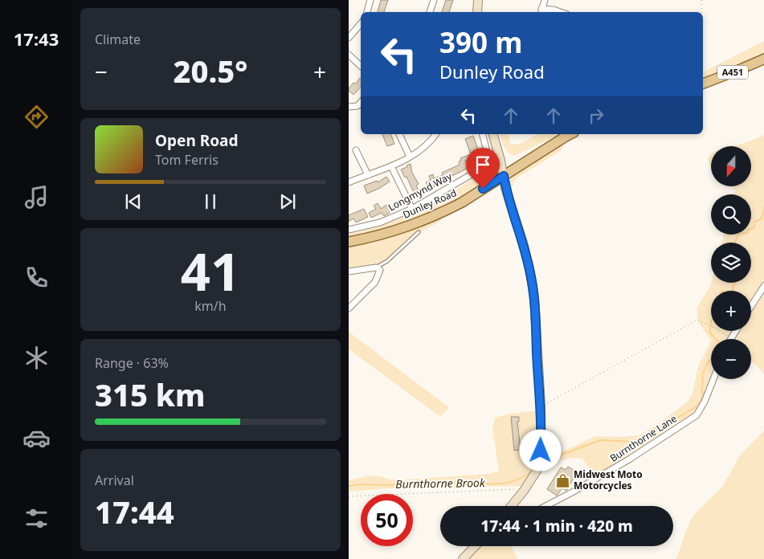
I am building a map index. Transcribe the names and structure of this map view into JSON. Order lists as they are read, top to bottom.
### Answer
{
  "streets": {
    "main road": ["A451", "Dunley Road"],
    "street": ["Longmynd Way", "Burnthorne Lane"]
  },
  "water": ["Burnthorne Brook"],
  "places": {
    "shop": ["Midwest Moto Motorcycles"]
  },
  "north": "bottom",
  "page": {
    "tabs": "17:43",
    "tile": [
      "Climate",
      ["41", "km/h"],
      ["Range · 63%", "315 km"],
      ["Arrival", "17:44"]
    ],
    "turn": ["390 m", "Dunley Road"],
    "heat": ["−", "20.5°", "+"],
    "song": ["Open Road", "Tom Ferris"],
    "map_buttons": ["+", "−"],
    "limit": "50",
    "trip": "17:44 · 1 min · 420 m"
  }
}
